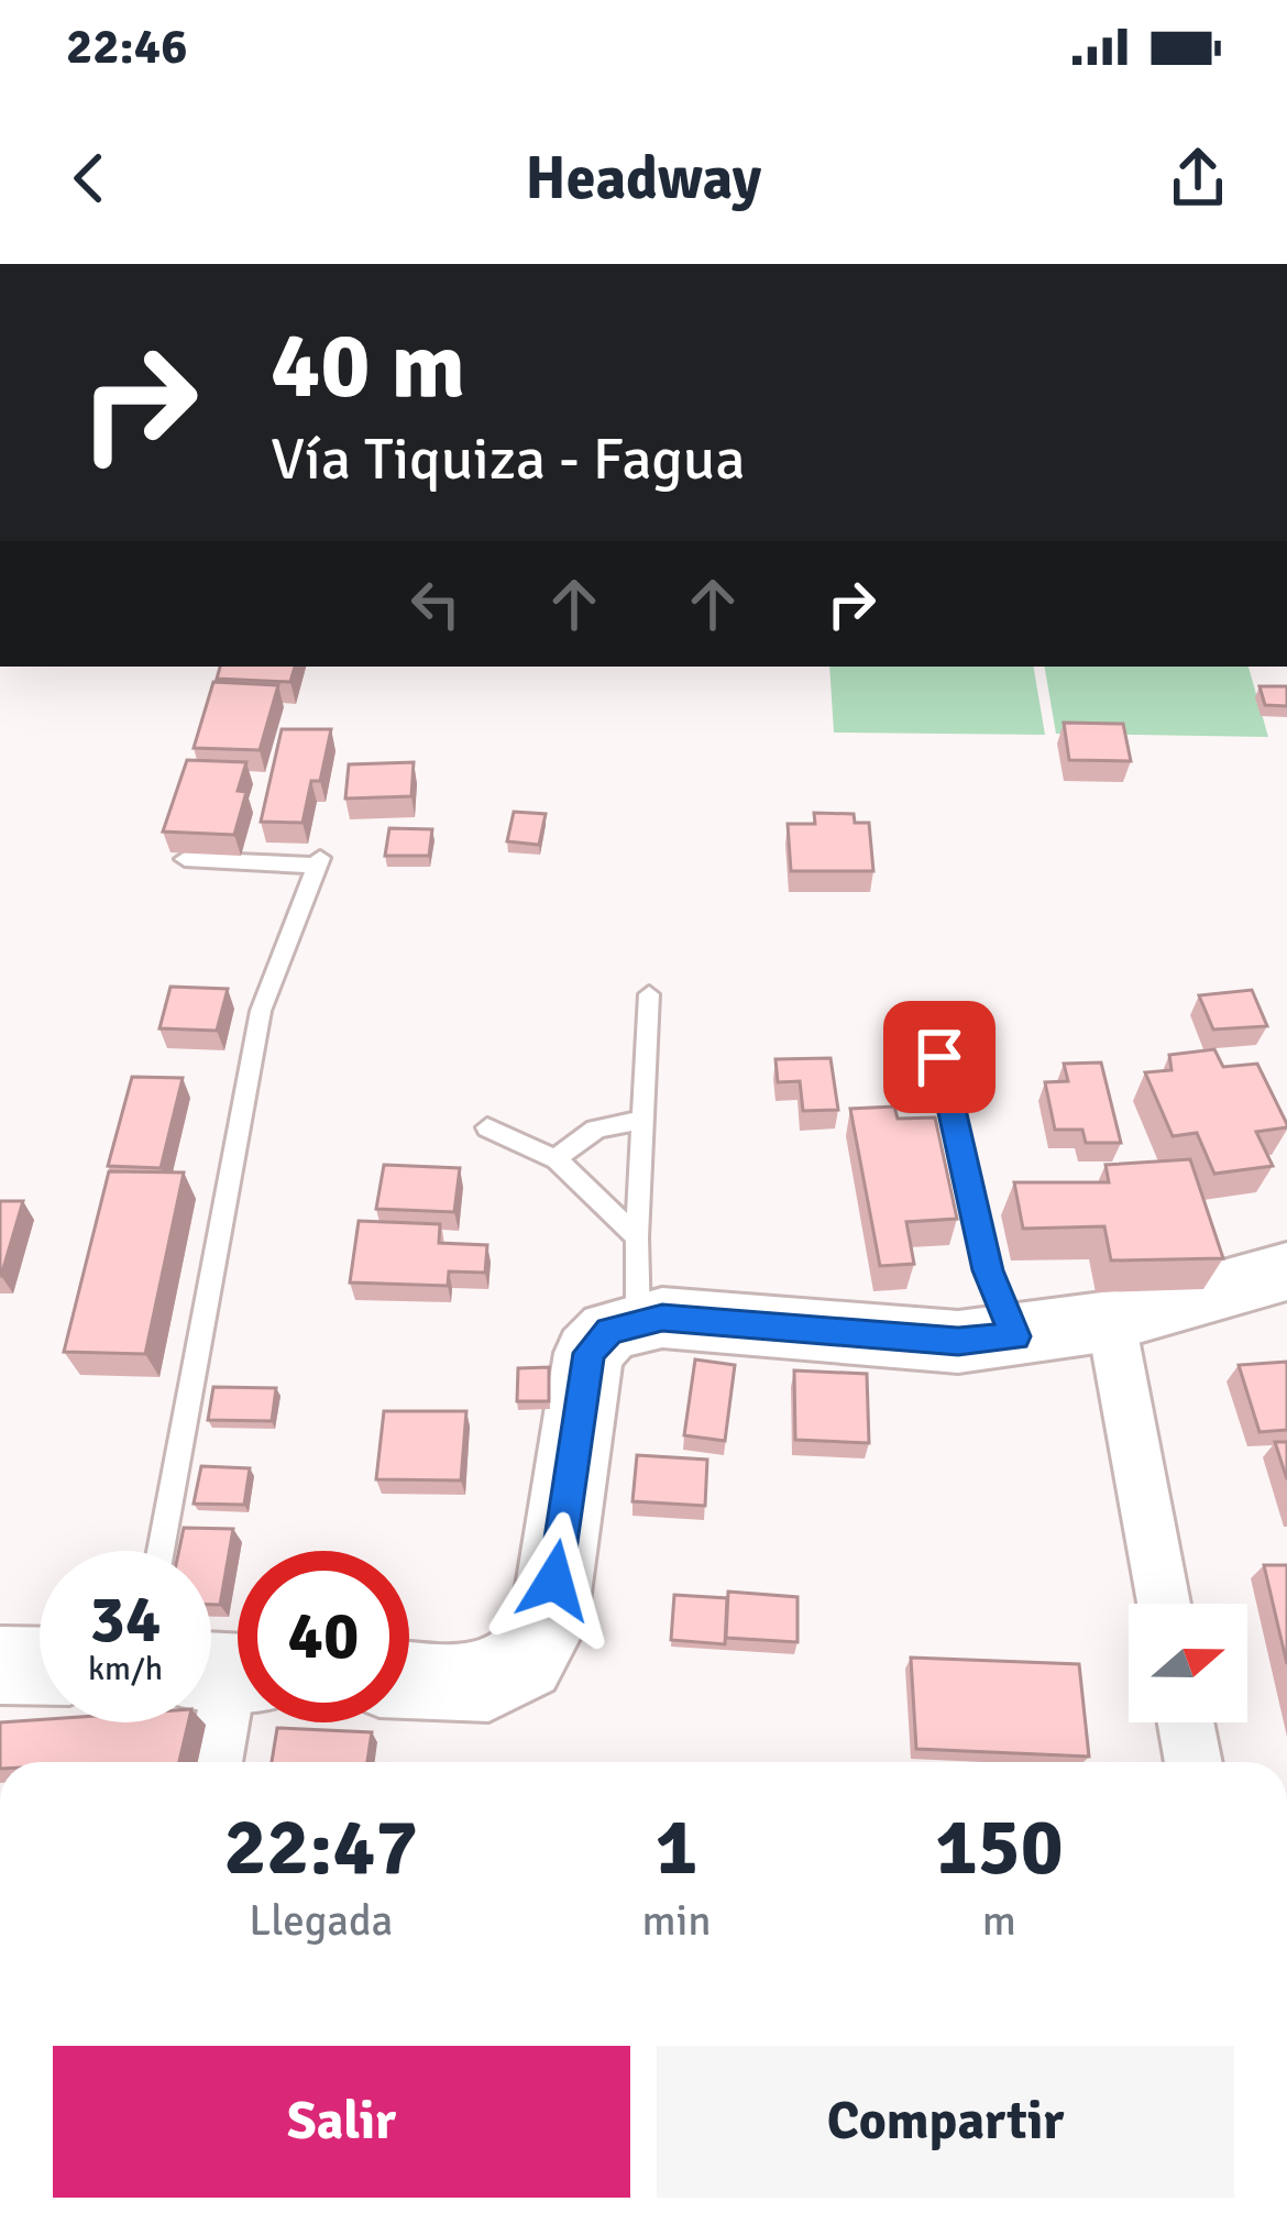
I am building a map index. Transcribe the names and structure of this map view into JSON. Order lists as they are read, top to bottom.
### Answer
{
  "north": "right",
  "page": {
    "status": "22:46",
    "header": "Headway",
    "turn": ["40 m", "Vía Tiquiza - Fagua"],
    "speed": "34 km/h",
    "limit": "40",
    "eta": [
      "22:47",
      "Llegada",
      "1",
      "min",
      "150",
      "m"
    ],
    "buttons": ["Salir", "Compartir"]
  }
}
